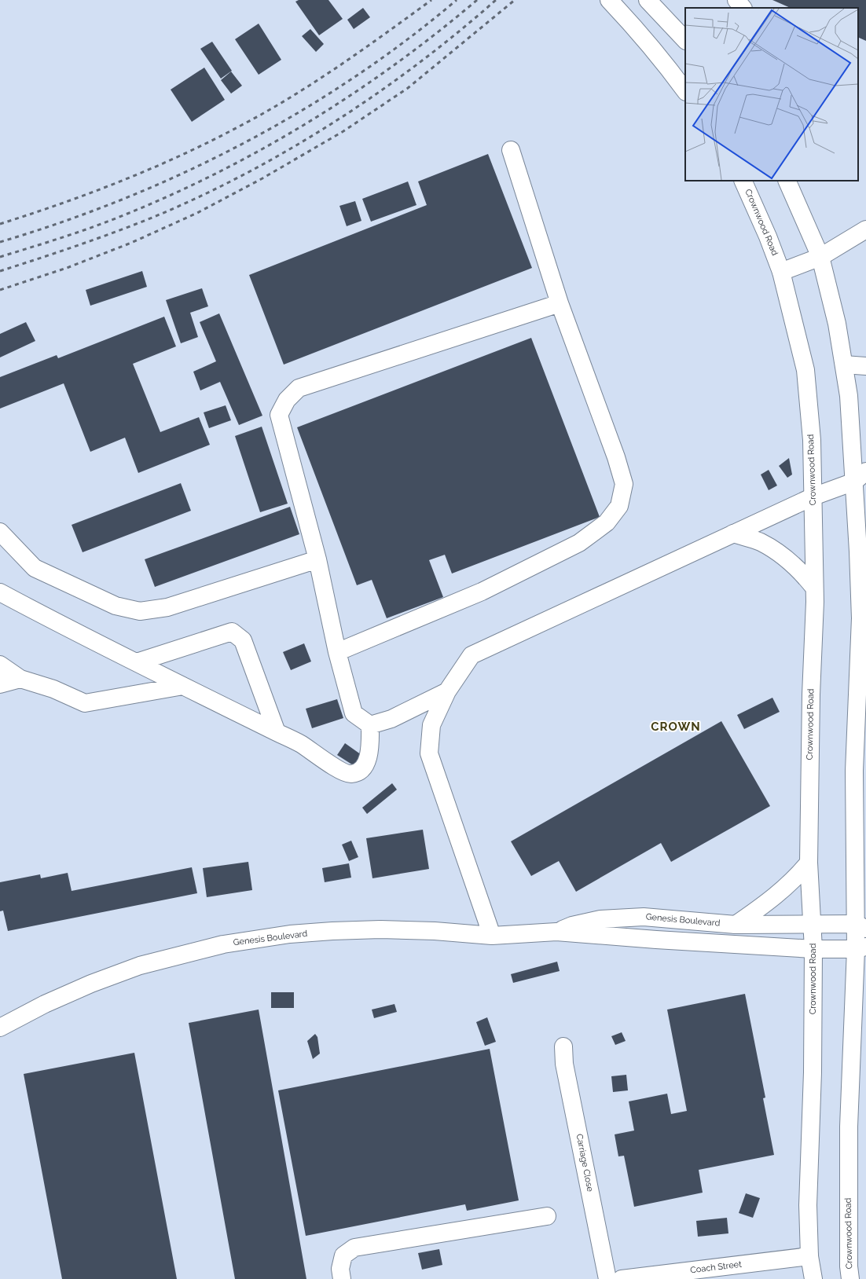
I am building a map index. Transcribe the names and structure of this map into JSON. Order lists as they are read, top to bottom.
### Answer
{
  "streets": {
    "main road": [
      "Crownwood Road",
      "Genesis Boulevard",
      "Carriage Close",
      "Coach Street"
    ]
  },
  "crossings": [
    ["Crownwood Road", "Genesis Boulevard"],
    ["Crownwood Road", "Coach Street"]
  ],
  "districts": ["CROWN"]
}
